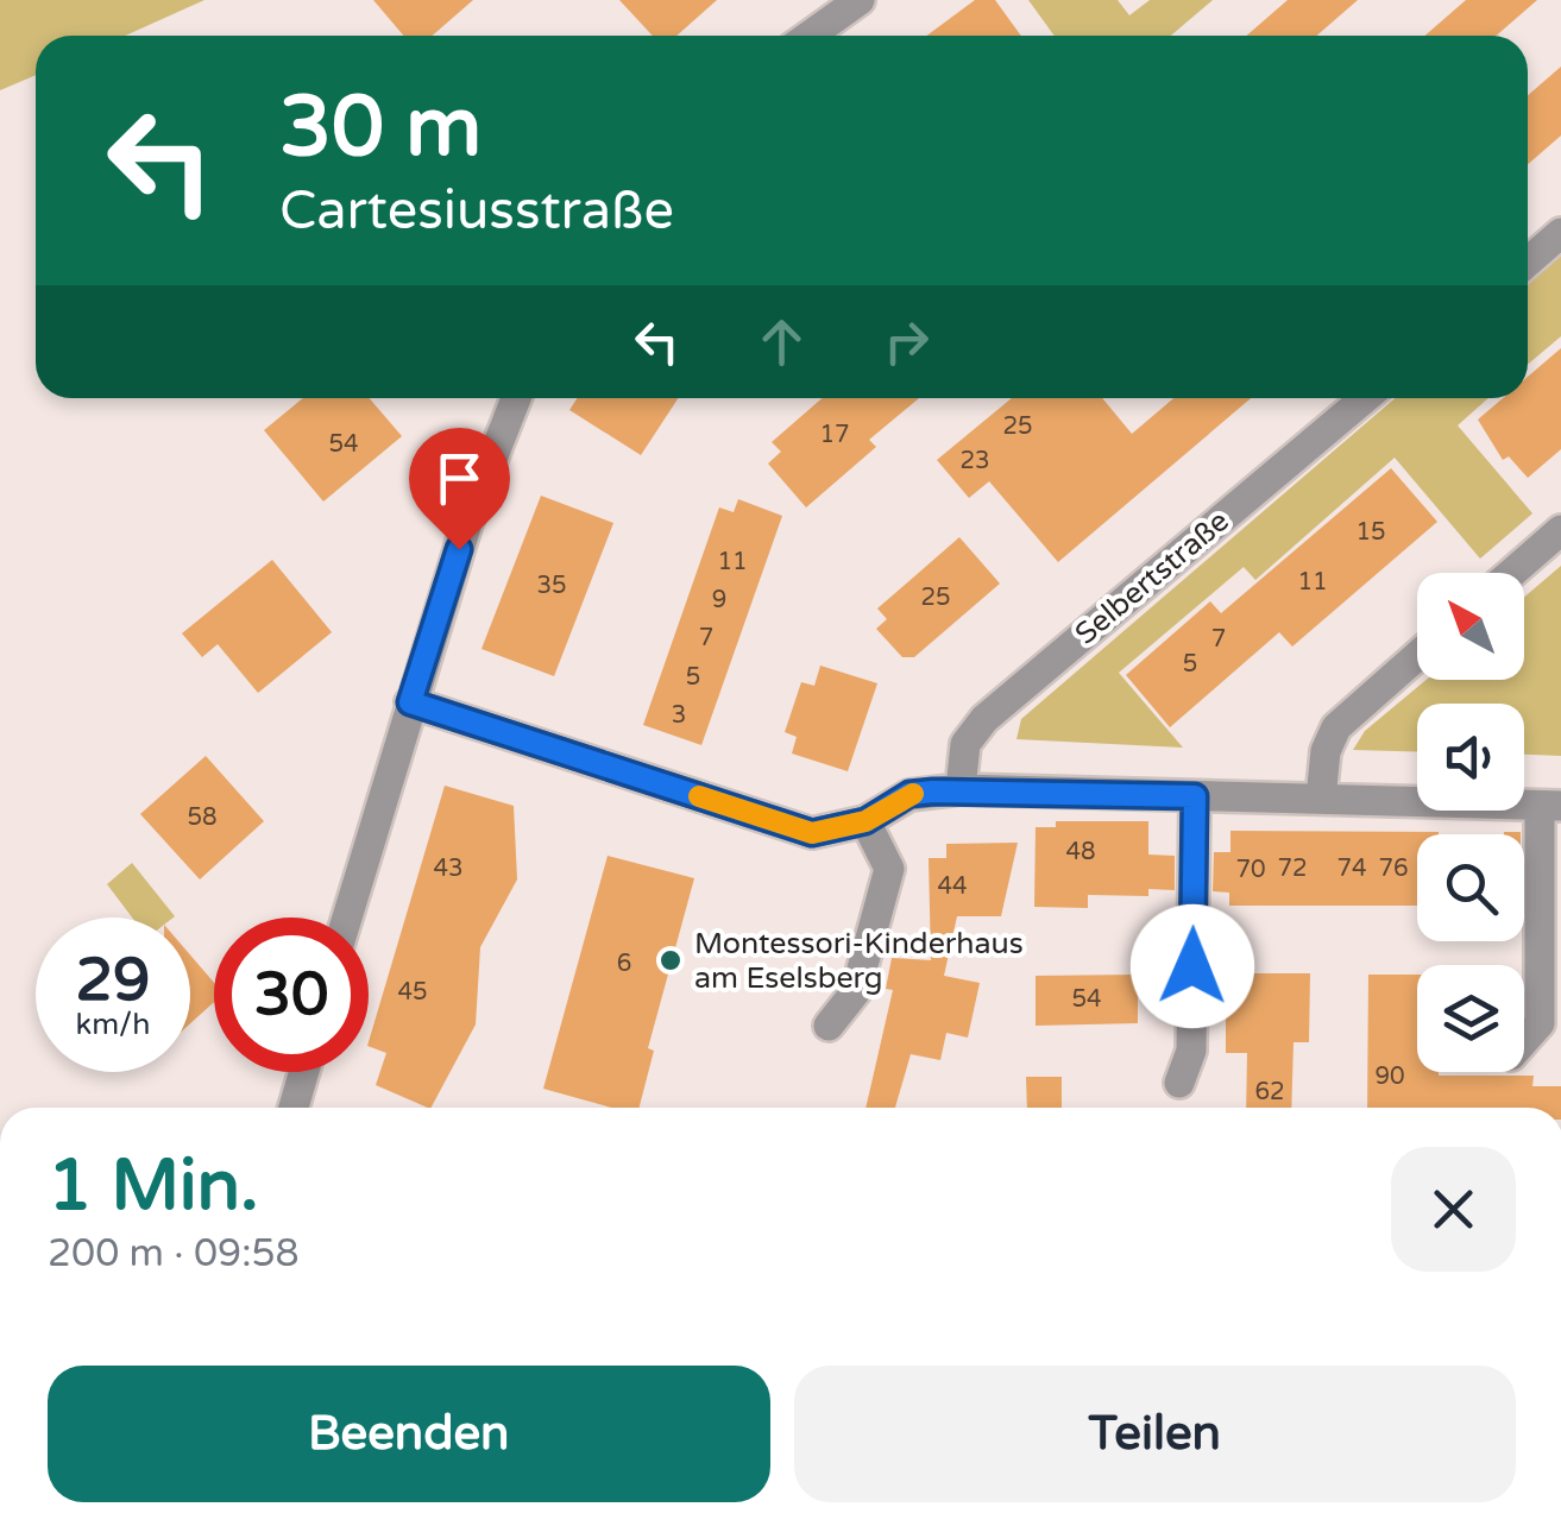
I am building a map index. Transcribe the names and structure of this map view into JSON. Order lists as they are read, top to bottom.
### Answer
{
  "streets": {
    "street": ["Selbertstraße"]
  },
  "places": ["Montessori-Kinderhaus am Eselsberg"],
  "house_numbers": [
    "25",
    "17",
    "54",
    "23",
    "15",
    "11",
    "11",
    "35",
    "25",
    "9",
    "7",
    "7",
    "5",
    "5",
    "3",
    "58",
    "48",
    "43",
    "72",
    "74",
    "76",
    "70",
    "44",
    "6",
    "45",
    "54",
    "90",
    "62"
  ],
  "north": "top left",
  "page": {
    "turn": ["30 m", "Cartesiusstraße"],
    "speed": "29 km/h",
    "limit": "30",
    "heading": ["1 Min.", "200 m · 09:58"],
    "buttons": ["Beenden", "Teilen"]
  }
}
